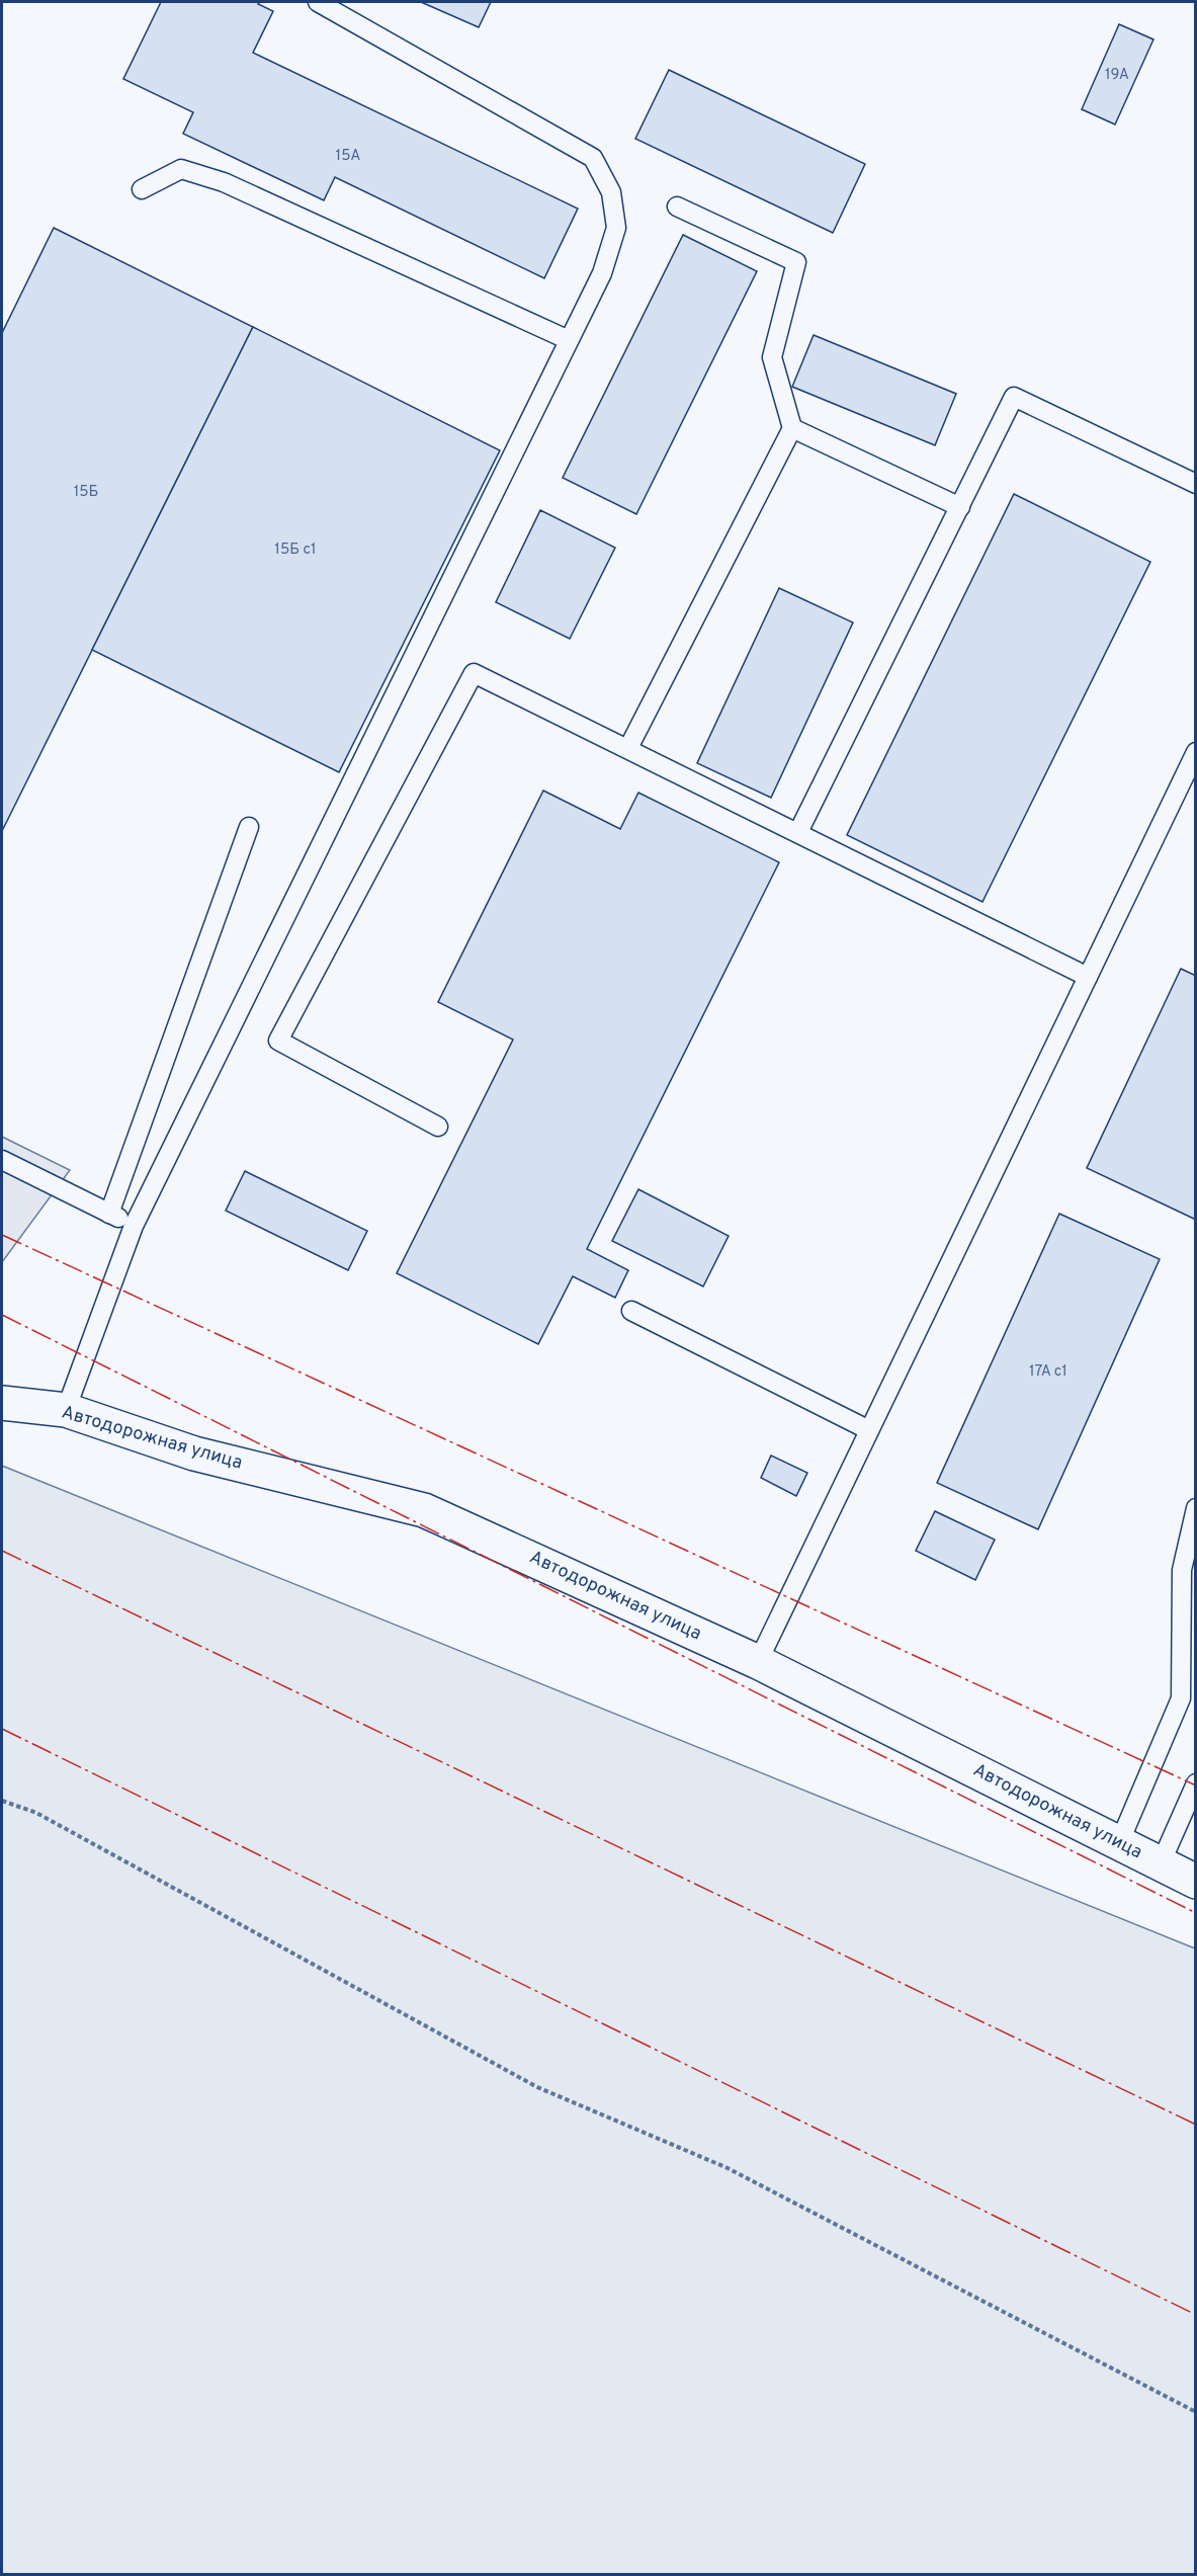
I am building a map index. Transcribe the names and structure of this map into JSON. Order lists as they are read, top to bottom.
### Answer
{
  "streets": {
    "street": ["Автодорожная улица"]
  },
  "house_numbers": [
    "19А",
    "15А",
    "15Б",
    "15Б с1",
    "17А с1"
  ]
}
